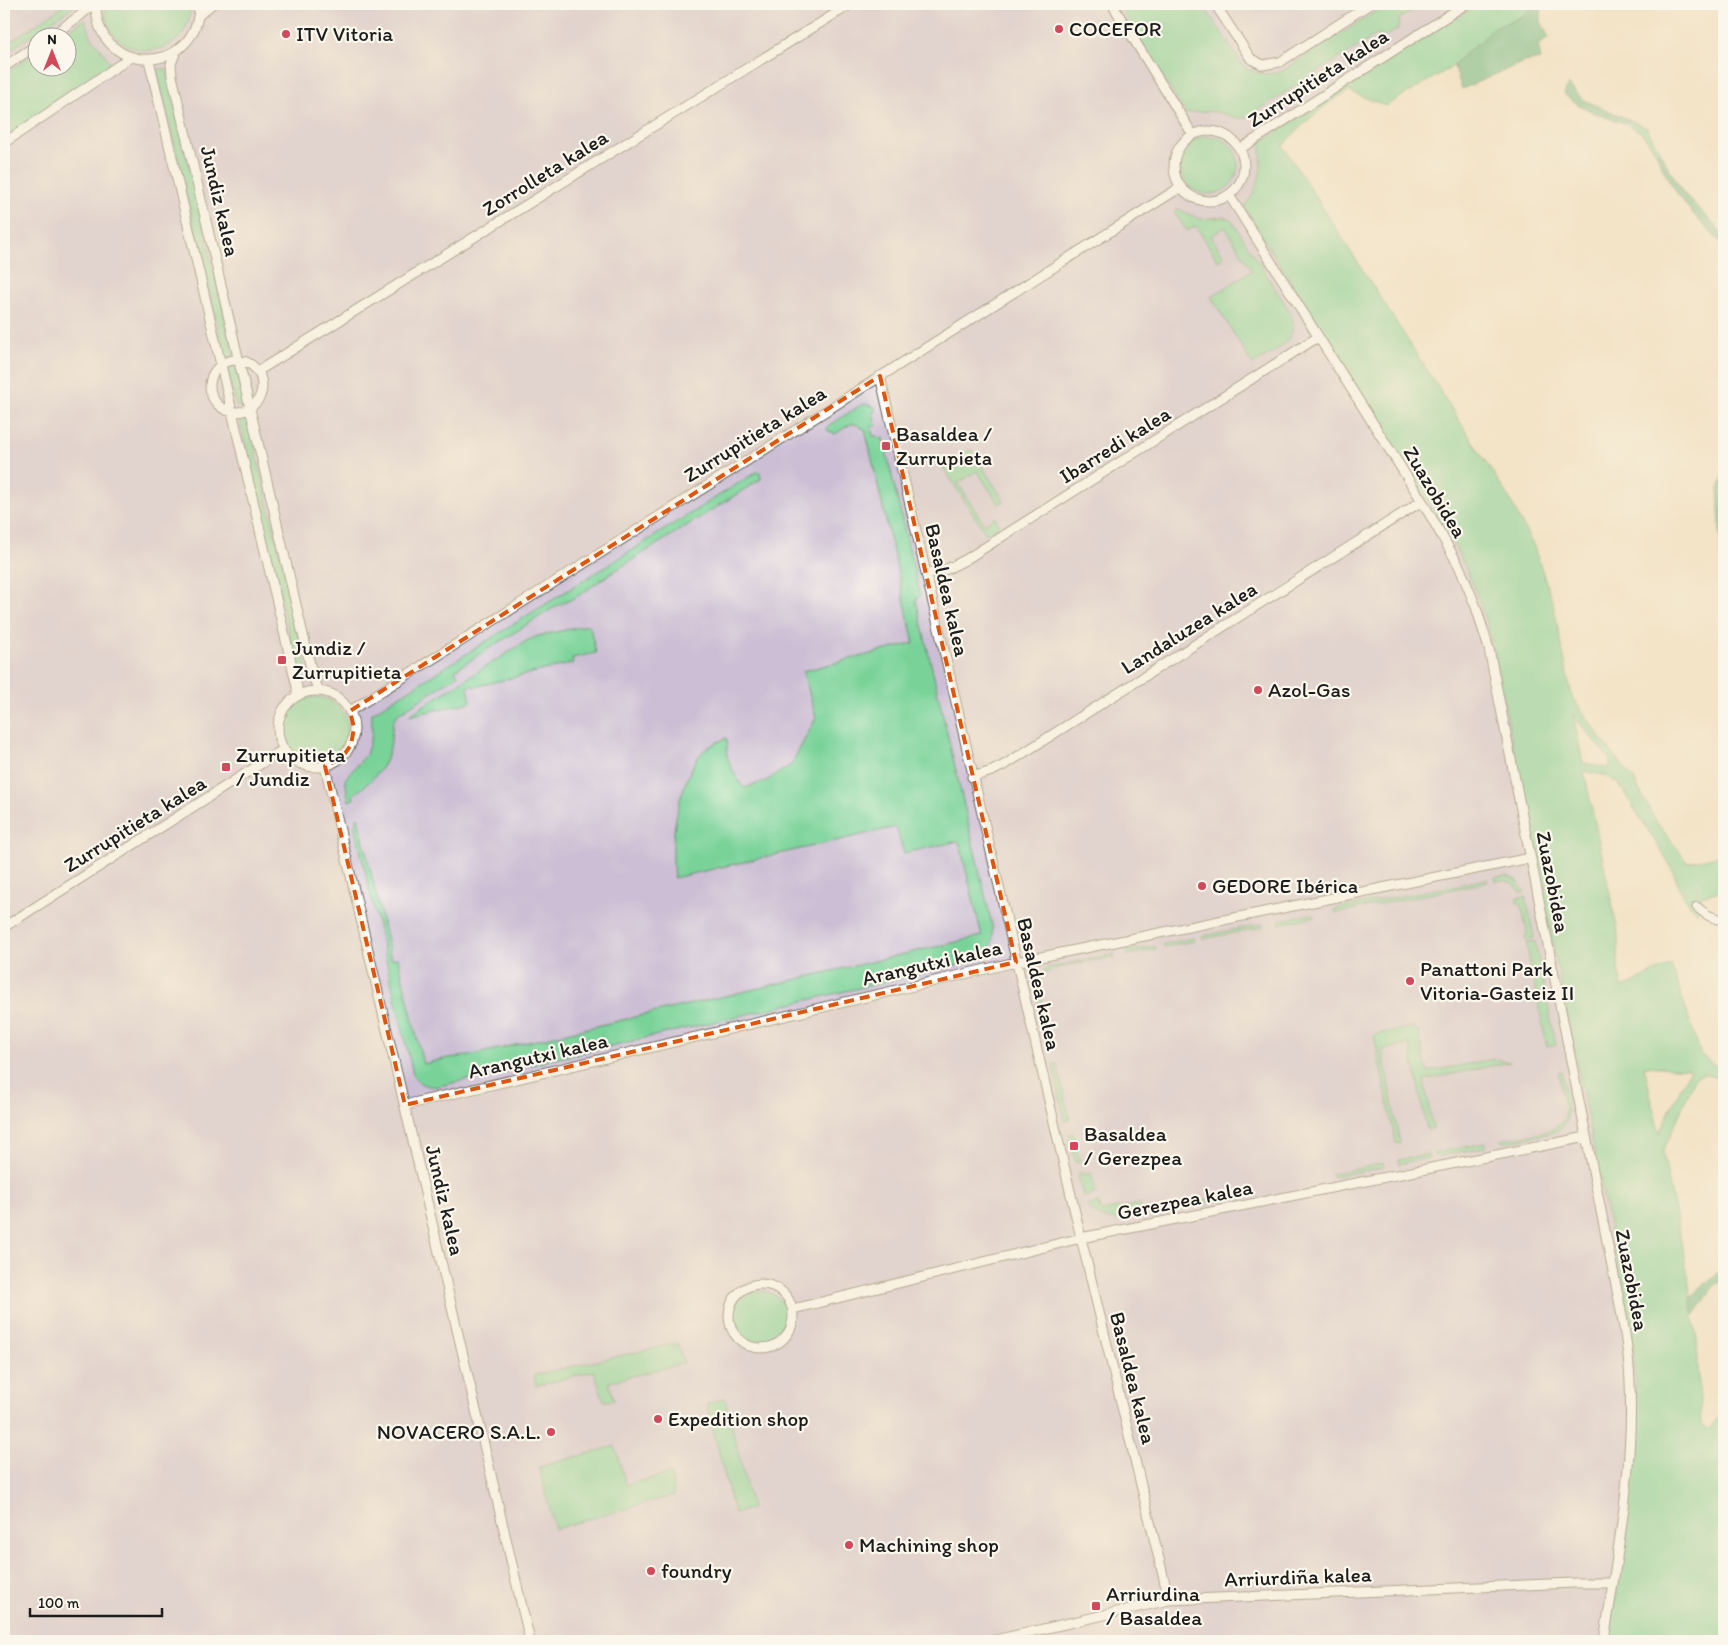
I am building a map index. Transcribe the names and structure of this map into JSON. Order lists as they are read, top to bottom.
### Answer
{
  "streets": {
    "street": [
      "Zurrupitieta kalea",
      "Zorrolleta kalea",
      "Jundiz kalea",
      "Ibarredi kalea",
      "Zuazobidea",
      "Basaldea kalea",
      "Landaluzea kalea",
      "Arangutxi kalea",
      "Gerezpea kalea",
      "Arriurdiña kalea"
    ]
  },
  "crossings": [
    ["Zurrupitieta kalea", "Jundiz kalea"],
    ["Zurrupitieta kalea", "Zuazobidea"],
    ["Zurrupitieta kalea", "Basaldea kalea"],
    ["Jundiz kalea", "Arangutxi kalea"],
    ["Ibarredi kalea", "Zuazobidea"],
    ["Ibarredi kalea", "Basaldea kalea"],
    ["Zuazobidea", "Landaluzea kalea"],
    ["Zuazobidea", "Arangutxi kalea"],
    ["Zuazobidea", "Gerezpea kalea"],
    ["Zuazobidea", "Arriurdiña kalea"],
    ["Basaldea kalea", "Landaluzea kalea"],
    ["Basaldea kalea", "Arangutxi kalea"],
    ["Basaldea kalea", "Gerezpea kalea"],
    ["Basaldea kalea", "Arriurdiña kalea"]
  ],
  "places": {
    "other": [
      "COCEFOR",
      "ITV Vitoria",
      "Azol-Gas",
      "GEDORE Ibérica",
      "Panattoni Park Vitoria-Gasteiz II",
      "Expedition shop",
      "NOVACERO S.A.L.",
      "Machining shop",
      "foundry"
    ],
    "transit": [
      "Basaldea / Zurrupieta",
      "Jundiz / Zurrupitieta",
      "Zurrupitieta / Jundiz",
      "Basaldea / Gerezpea",
      "Arriurdina / Basaldea"
    ]
  },
  "scale_bar": "100 m",
  "north": "top"
}
